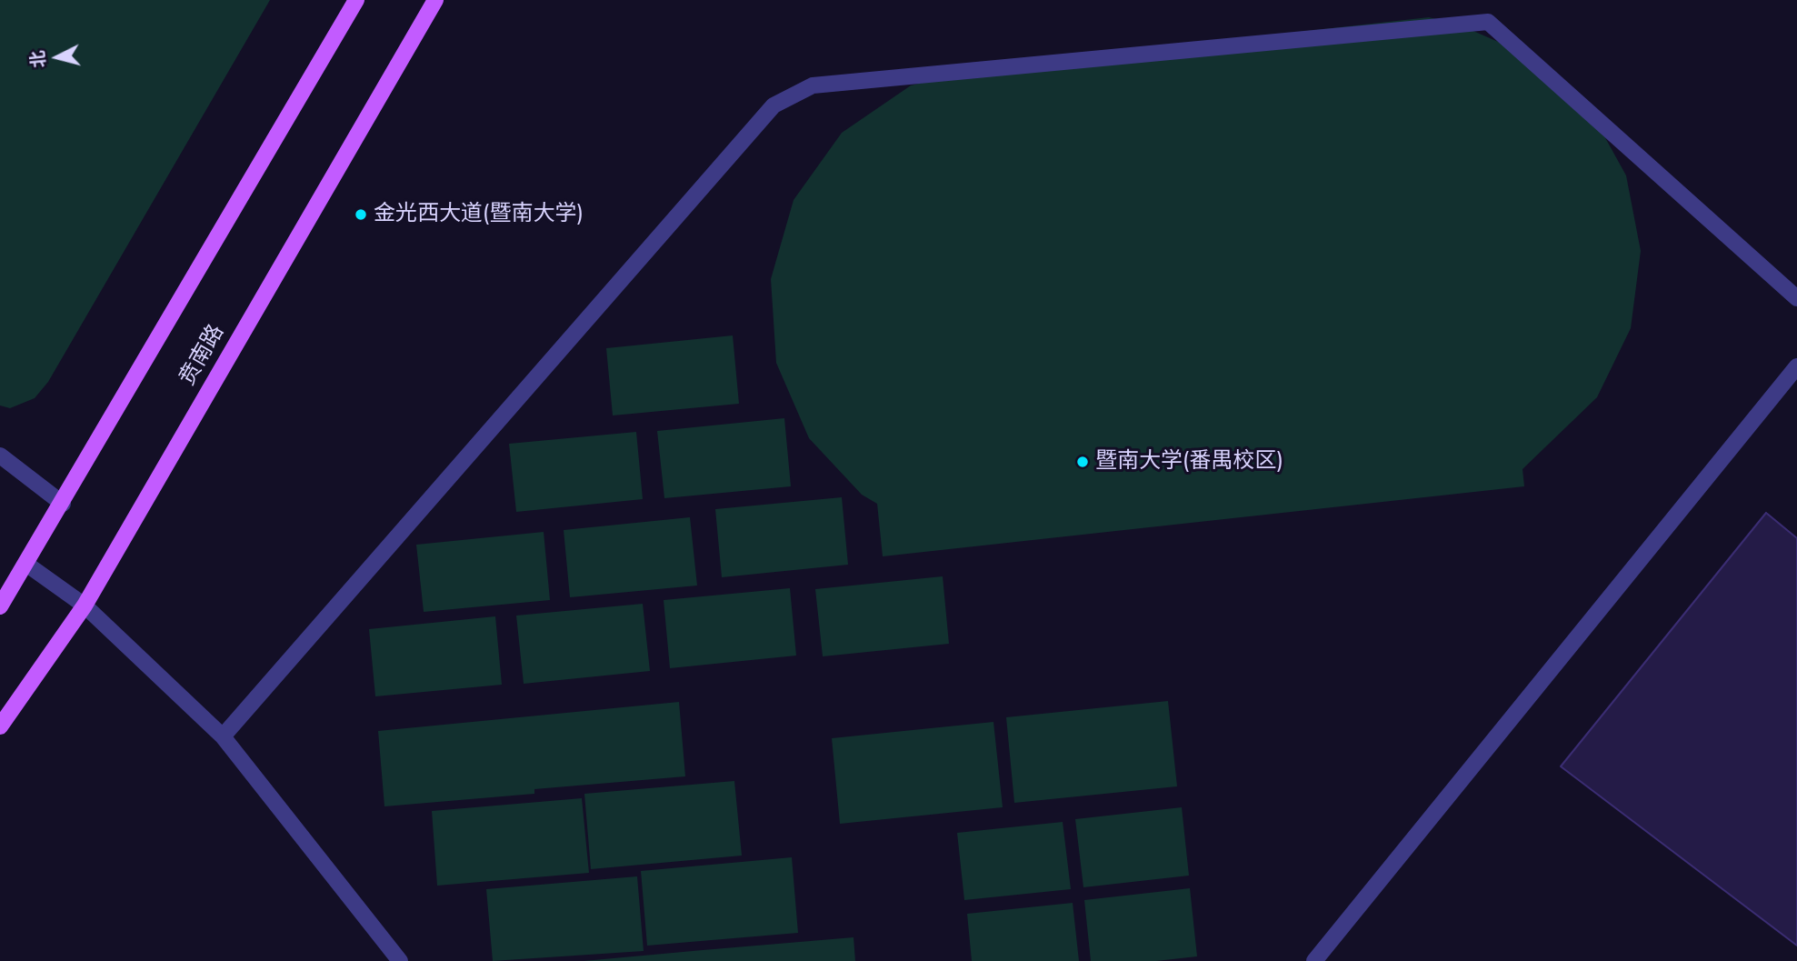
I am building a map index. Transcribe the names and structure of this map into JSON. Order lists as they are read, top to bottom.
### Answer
{
  "streets": {
    "main road": ["贲南路"]
  },
  "places": ["金光西大道(暨南大学)", "暨南大学(番禺校区)"],
  "north": "left"
}
